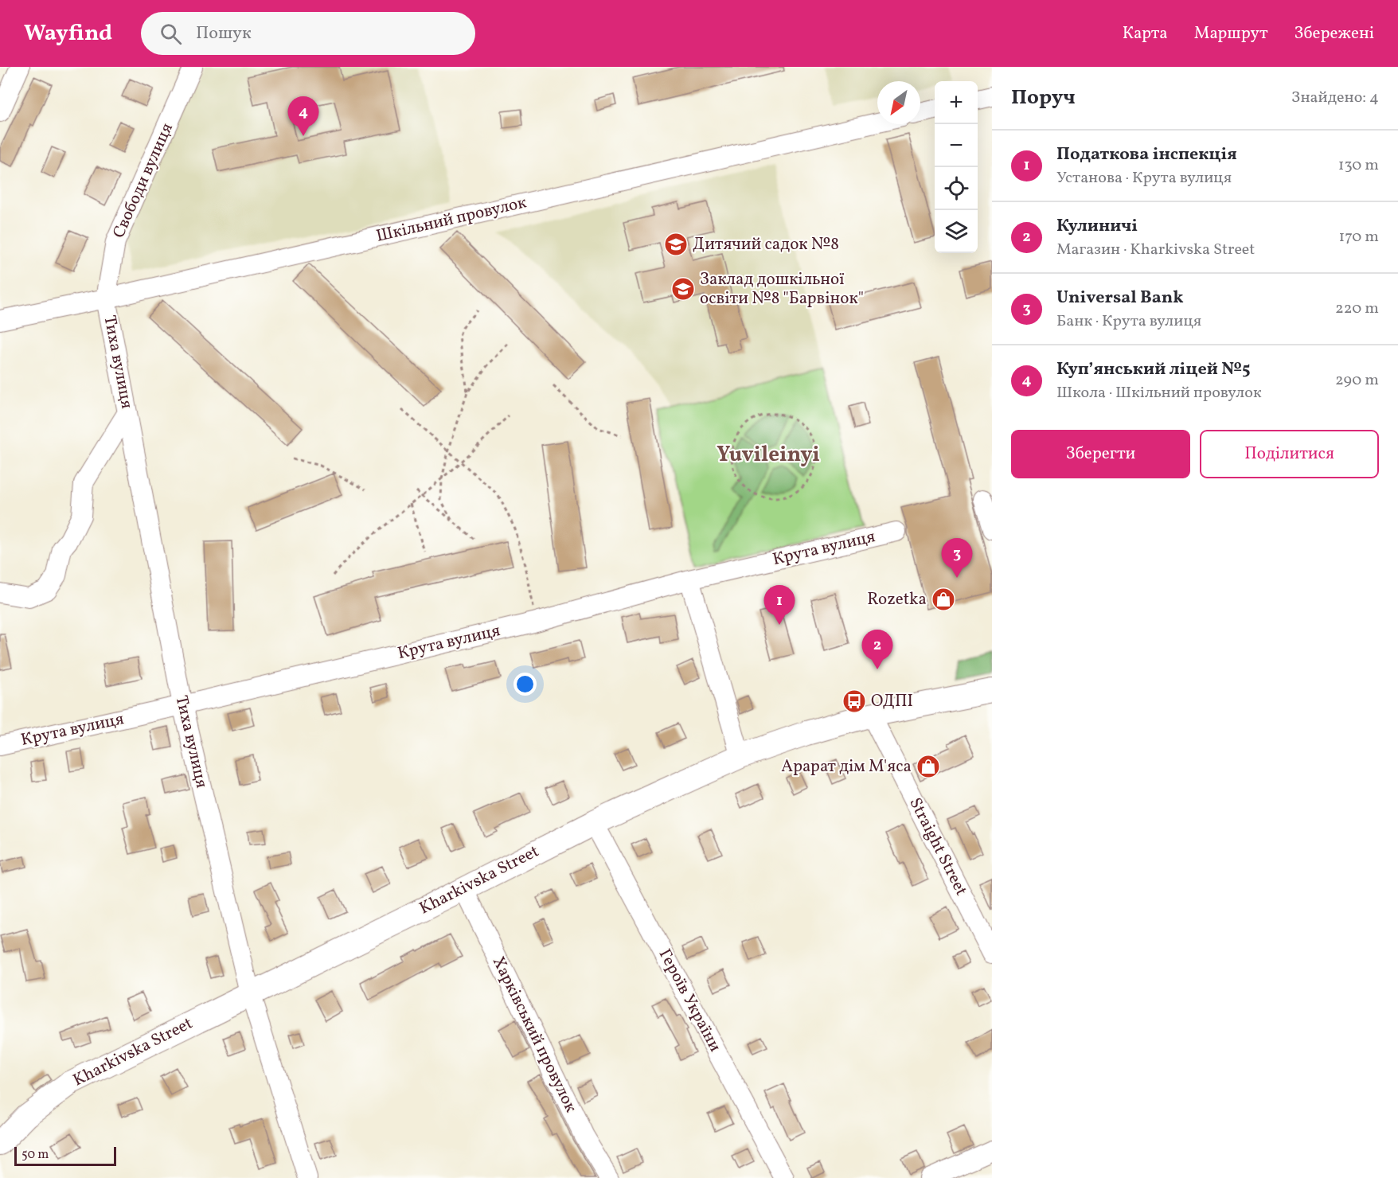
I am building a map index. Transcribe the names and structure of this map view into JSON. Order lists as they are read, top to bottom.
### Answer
{
  "streets": {
    "main road": ["Kharkivska Street"],
    "street": [
      "Свободи вулиця",
      "Шкільний провулок",
      "Тиха вулиця",
      "Крута вулиця",
      "Straight Street",
      "Героїв України",
      "Харківський провулок"
    ]
  },
  "crossings": [
    ["Свободи вулиця", "Шкільний провулок"],
    ["Свободи вулиця", "Тиха вулиця"],
    ["Шкільний провулок", "Тиха вулиця"],
    ["Тиха вулиця", "Крута вулиця"],
    ["Тиха вулиця", "Kharkivska Street"],
    ["Straight Street", "Kharkivska Street"],
    ["Kharkivska Street", "Героїв України"],
    ["Kharkivska Street", "Харківський провулок"]
  ],
  "districts": ["Yuvileinyi"],
  "places": {
    "school or university": ["Дитячий садок №8", "Заклад дошкільної освіти №8 \"Барвінок\""],
    "shop": ["Rozetka", "Арарат дім М'яса"],
    "bus stop": ["ОДПІ"]
  },
  "scale_bar": "50 m",
  "north": "bottom left",
  "page": {
    "header": "Wayfind",
    "search": "Пошук",
    "nav": ["Карта", "Маршрут", "Збережені"],
    "heading": ["Поруч", "Знайдено: 4"],
    "map_buttons": ["+", "−"],
    "pins": [
      "4",
      "3",
      "1",
      "2"
    ],
    "list": [
      {
        "mark": "1",
        "name": "Податкова інспекція",
        "note": "Установа · Крута вулиця",
        "value": "130 m"
      },
      {
        "mark": "2",
        "name": "Кулиничі",
        "note": "Магазин · Kharkivska Street",
        "value": "170 m"
      },
      {
        "mark": "3",
        "name": "Universal Bank",
        "note": "Банк · Крута вулиця",
        "value": "220 m"
      },
      {
        "mark": "4",
        "name": "Куп’янський ліцей №5",
        "note": "Школа · Шкільний провулок",
        "value": "290 m"
      }
    ],
    "buttons": ["Зберегти", "Поділитися"],
    "scale": "50 m"
  }
}
